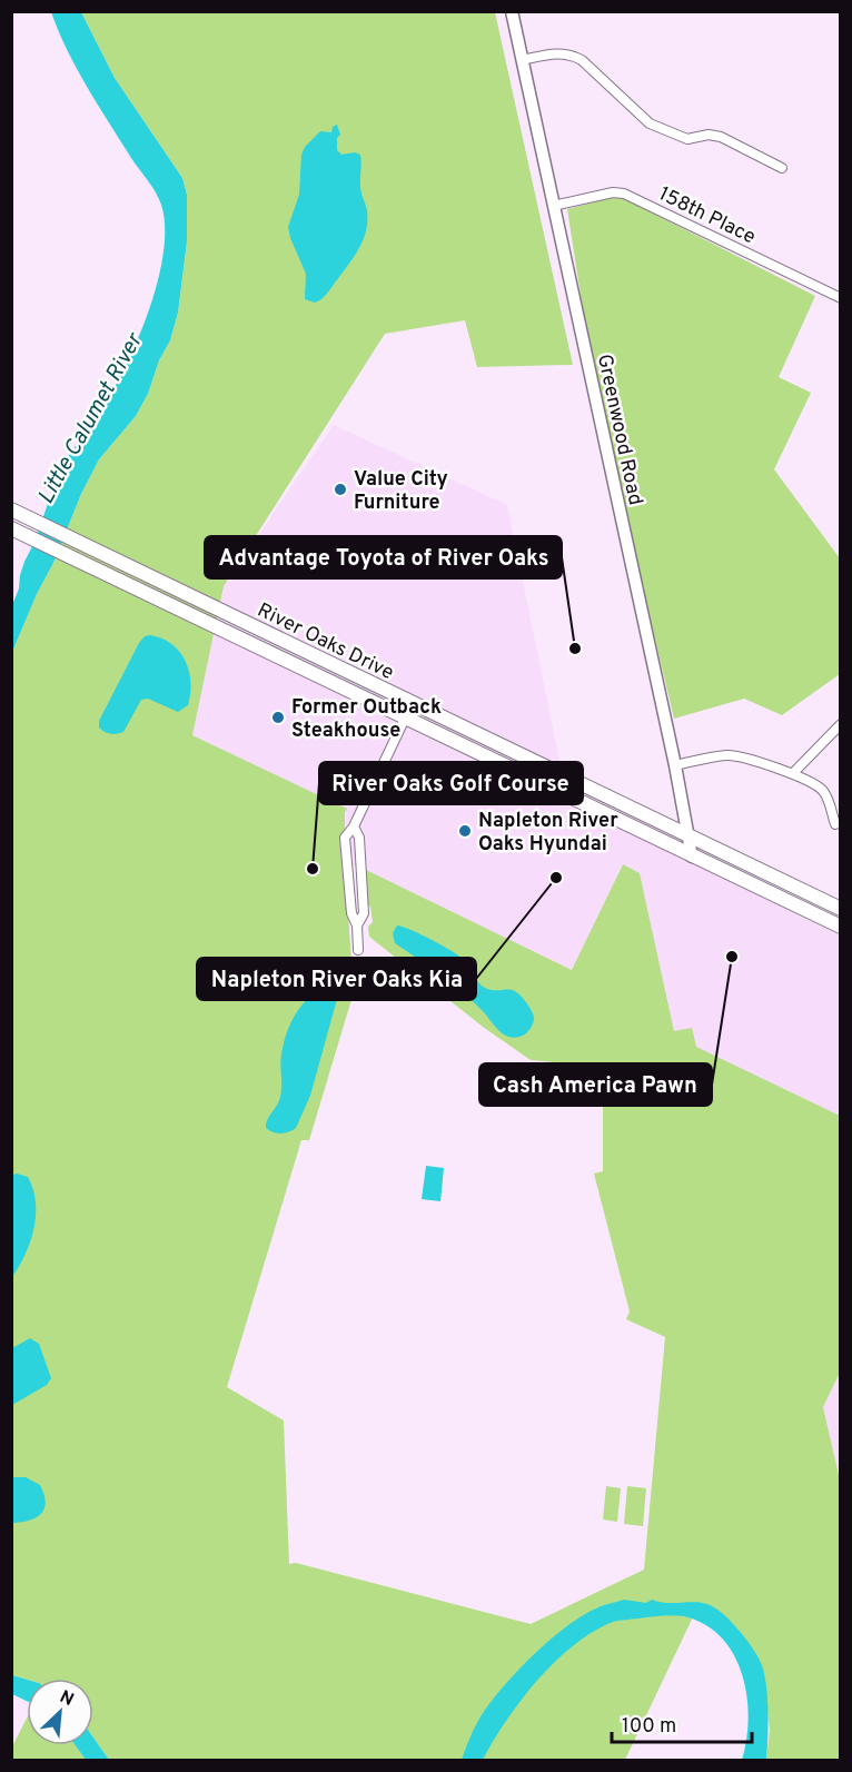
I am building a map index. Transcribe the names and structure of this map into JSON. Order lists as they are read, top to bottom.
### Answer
{
  "streets": {
    "main road": ["River Oaks Drive"],
    "street": ["158th Place", "Greenwood Road"]
  },
  "crossings": [
    ["158th Place", "Greenwood Road"],
    ["Greenwood Road", "River Oaks Drive"]
  ],
  "water": ["Little Calumet River"],
  "places": [
    "Value City Furniture",
    "Advantage Toyota of River Oaks",
    "Former Outback Steakhouse",
    "Napleton River Oaks Hyundai",
    "River Oaks Golf Course",
    "Napleton River Oaks Kia",
    "Cash America Pawn"
  ],
  "scale_bar": "100 m",
  "north": "top right"
}
